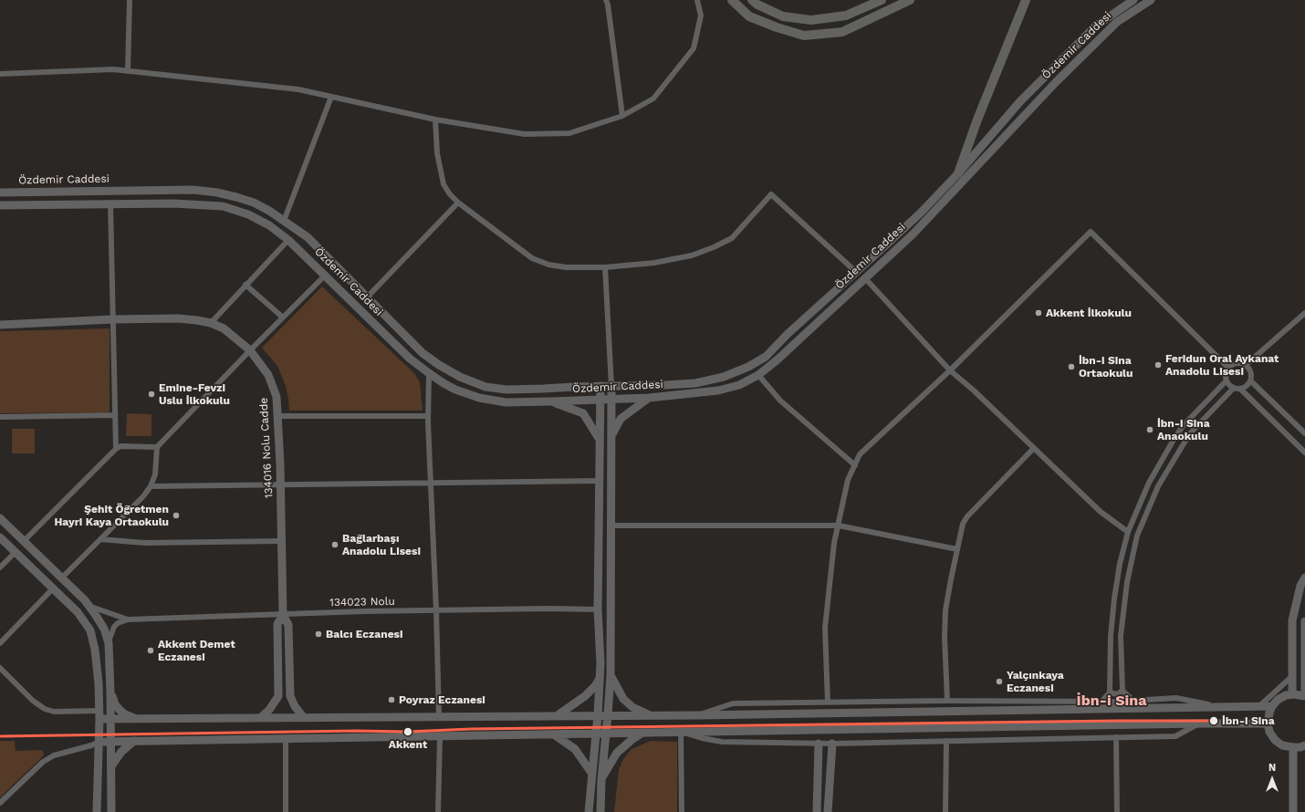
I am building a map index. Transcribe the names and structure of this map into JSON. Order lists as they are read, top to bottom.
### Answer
{
  "streets": {
    "main road": ["Özdemir Caddesi", "134016 Nolu Cadde"],
    "street": ["134023 Nolu"]
  },
  "crossings": [
    ["134016 Nolu Cadde", "134023 Nolu"]
  ],
  "districts": ["İbn-i Sina"],
  "places": [
    "Akkent İlkokulu",
    "Feridun Oral Aykanat Anadolu Lisesi",
    "İbn-i Sina Ortaokulu",
    "Emine-Fevzi Uslu İlkokulu",
    "İbn-i Sina Anaokulu",
    "Şehit Öğretmen Hayri Kaya Ortaokulu",
    "Bağlarbaşı Anadolu Lisesi",
    "Balcı Eczanesi",
    "Akkent Demet Eczanesi",
    "Yalçınkaya Eczanesi",
    "Poyraz Eczanesi",
    "İbn-i Sina",
    "Akkent"
  ],
  "north": "top"
}
